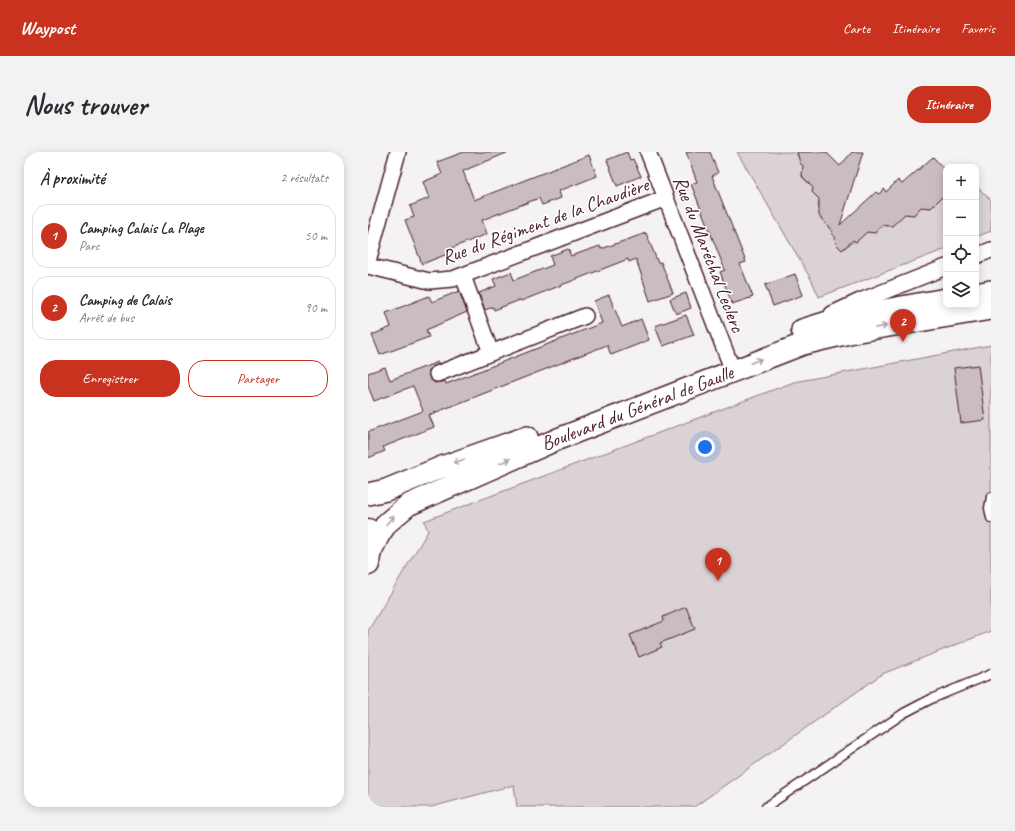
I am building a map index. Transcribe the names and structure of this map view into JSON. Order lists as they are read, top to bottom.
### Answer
{
  "streets": {
    "street": ["Rue du Régiment de la Chaudière", "Rue du Maréchal Leclerc", "Boulevard du Général de Gaulle"]
  },
  "crossings": [
    ["Rue du Régiment de la Chaudière", "Rue du Maréchal Leclerc"],
    ["Rue du Maréchal Leclerc", "Boulevard du Général de Gaulle"]
  ],
  "page": {
    "header": "Waypost",
    "nav": ["Carte", "Itinéraire", "Favoris"],
    "buttons": [
      "Itinéraire",
      ["Enregistrer", "Partager"]
    ],
    "title": "Nous trouver",
    "heading": ["À proximité", "2 résultats"],
    "map_buttons": ["+", "−"],
    "list": [
      {
        "mark": "1",
        "name": "Camping Calais La Plage",
        "note": "Parc",
        "value": "50 m"
      },
      {
        "mark": "2",
        "name": "Camping de Calais",
        "note": "Arrêt de bus",
        "value": "90 m"
      }
    ],
    "pins": ["2", "1"]
  }
}
